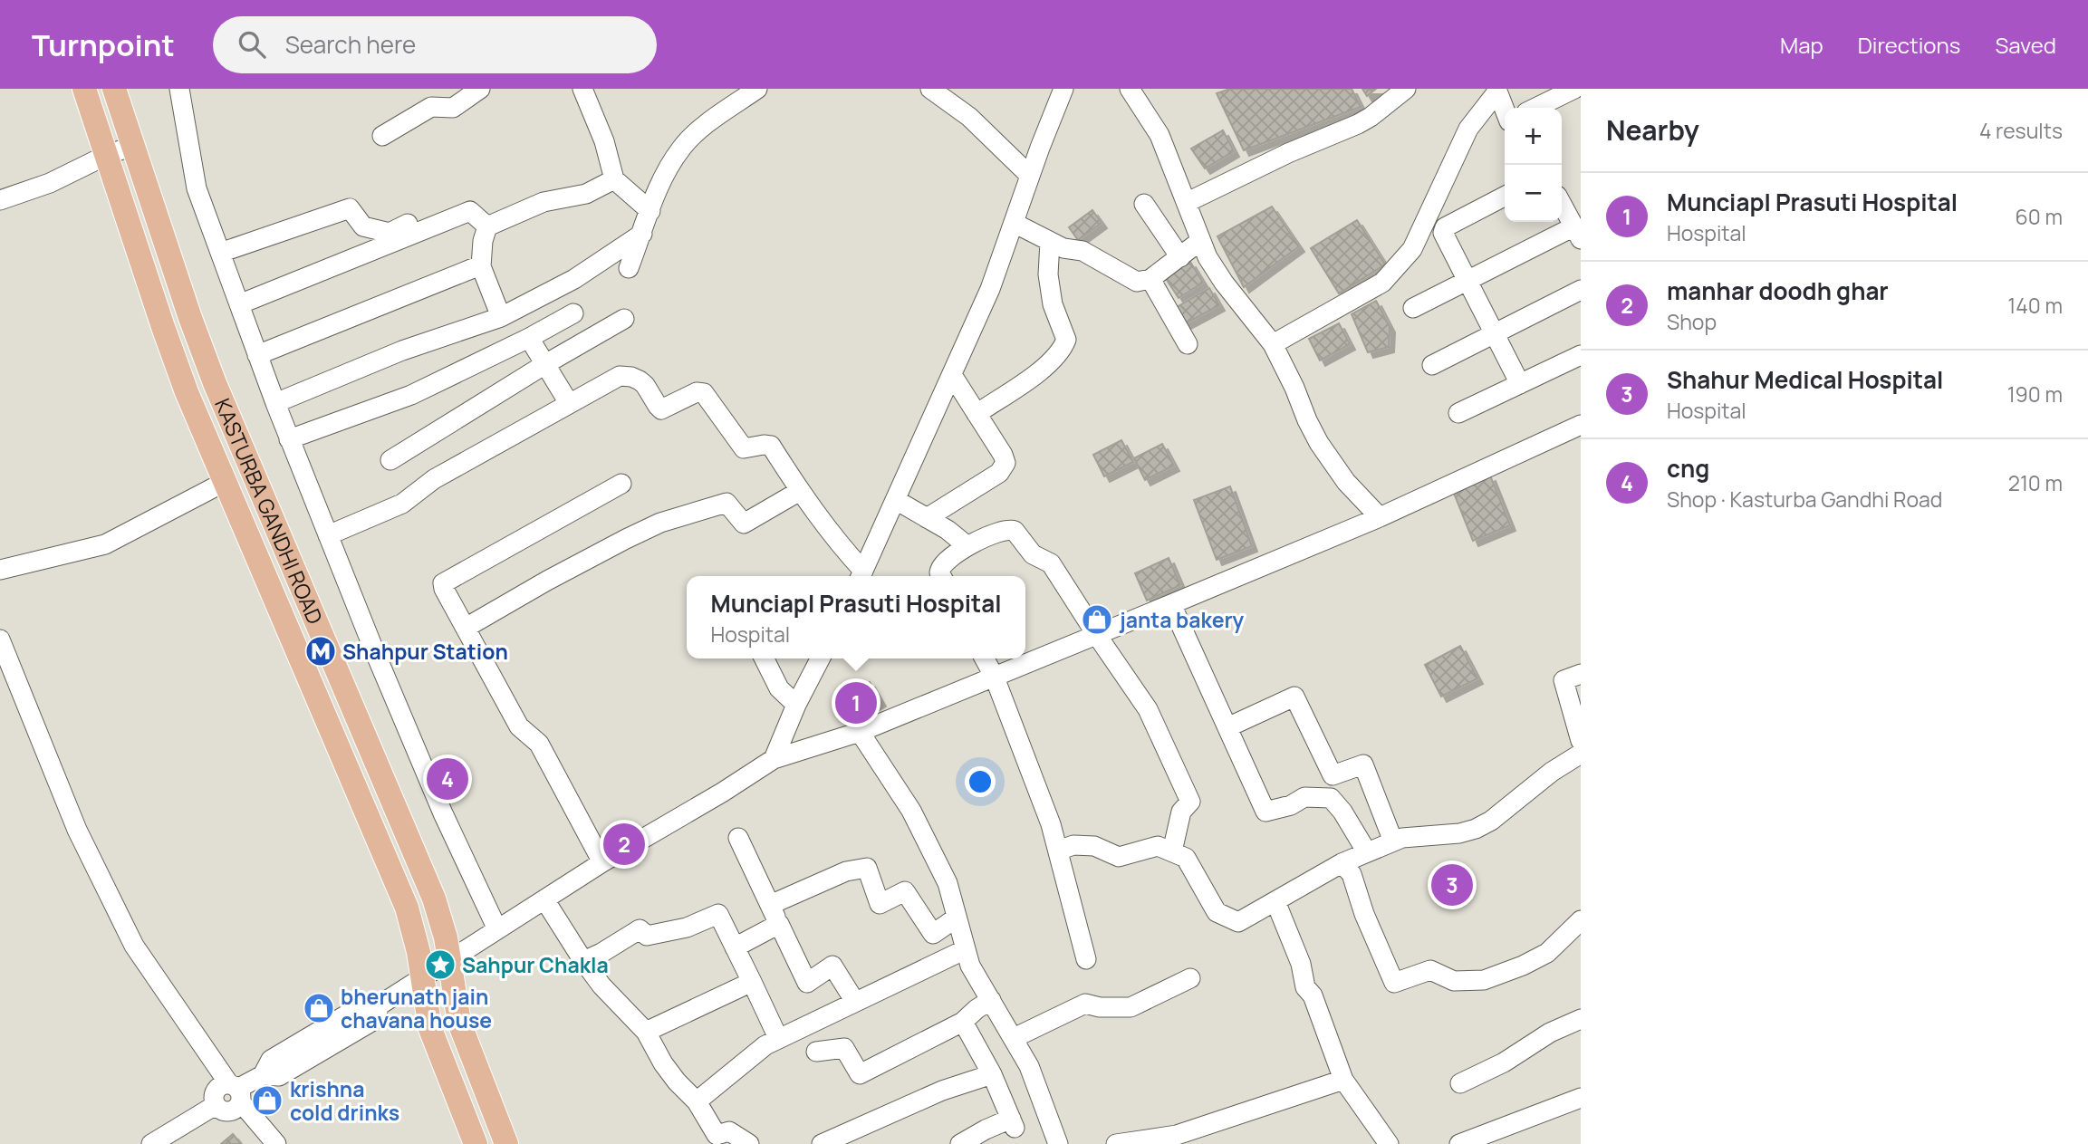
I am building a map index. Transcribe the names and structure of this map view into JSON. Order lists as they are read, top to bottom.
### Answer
{
  "streets": {
    "main road": ["KASTURBA GANDHI ROAD"]
  },
  "places": {
    "shop": ["janta bakery", "bherunath jain chavana house", "krishna cold drinks"],
    "metro station": ["Shahpur Station"],
    "place": ["Sahpur Chakla"]
  },
  "page": {
    "header": "Turnpoint",
    "search": "Search here",
    "nav": ["Map", "Directions", "Saved"],
    "heading": ["Nearby", "4 results"],
    "map_buttons": ["+", "−"],
    "list": [
      {
        "mark": "1",
        "name": "Munciapl Prasuti Hospital",
        "note": "Hospital",
        "value": "60 m"
      },
      {
        "mark": "2",
        "name": "manhar doodh ghar",
        "note": "Shop",
        "value": "140 m"
      },
      {
        "mark": "3",
        "name": "Shahur Medical Hospital",
        "note": "Hospital",
        "value": "190 m"
      },
      {
        "mark": "4",
        "name": "cng",
        "note": "Shop · Kasturba Gandhi Road",
        "value": "210 m"
      }
    ],
    "popup": ["Munciapl Prasuti Hospital", "Hospital"],
    "pins": [
      "1",
      "4",
      "2",
      "3"
    ]
  }
}
